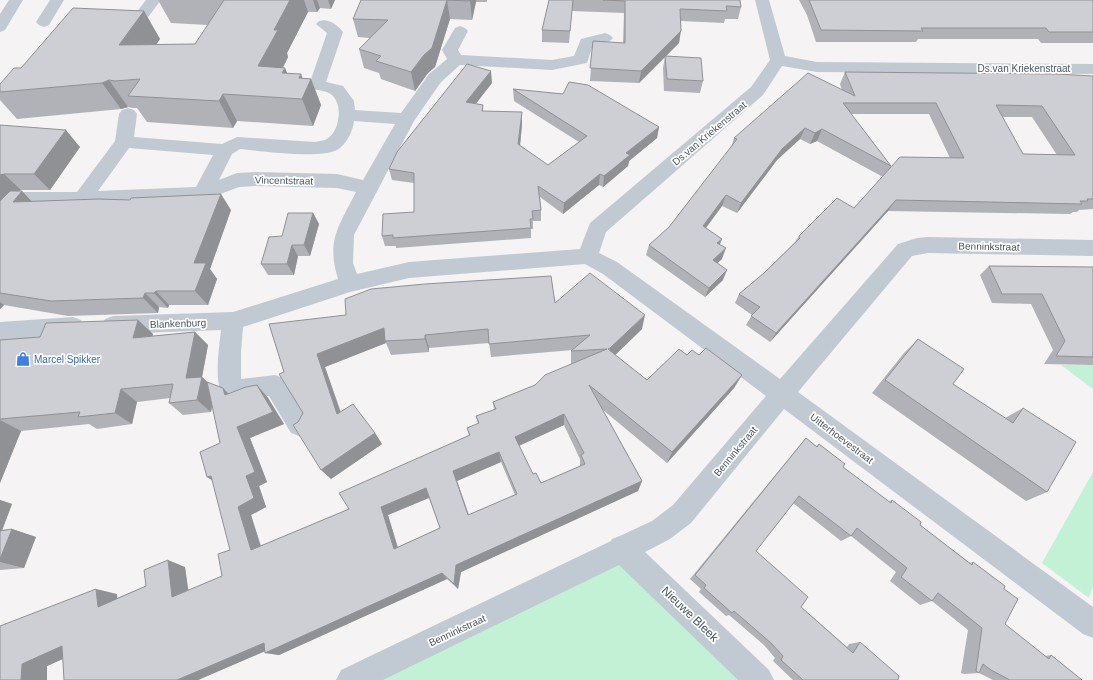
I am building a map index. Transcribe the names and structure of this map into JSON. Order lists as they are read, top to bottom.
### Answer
{
  "streets": {
    "street": [
      "Ds.van Kriekenstraat",
      "Vincentstraat",
      "Benninkstraat",
      "Blankenburg",
      "Uitterhoevestraat",
      "Nieuwe Bleek"
    ]
  },
  "crossings": [
    ["Ds.van Kriekenstraat", "Uitterhoevestraat"],
    ["Benninkstraat", "Uitterhoevestraat"],
    ["Benninkstraat", "Nieuwe Bleek"]
  ],
  "places": {
    "shop": ["Marcel Spikker"]
  }
}
